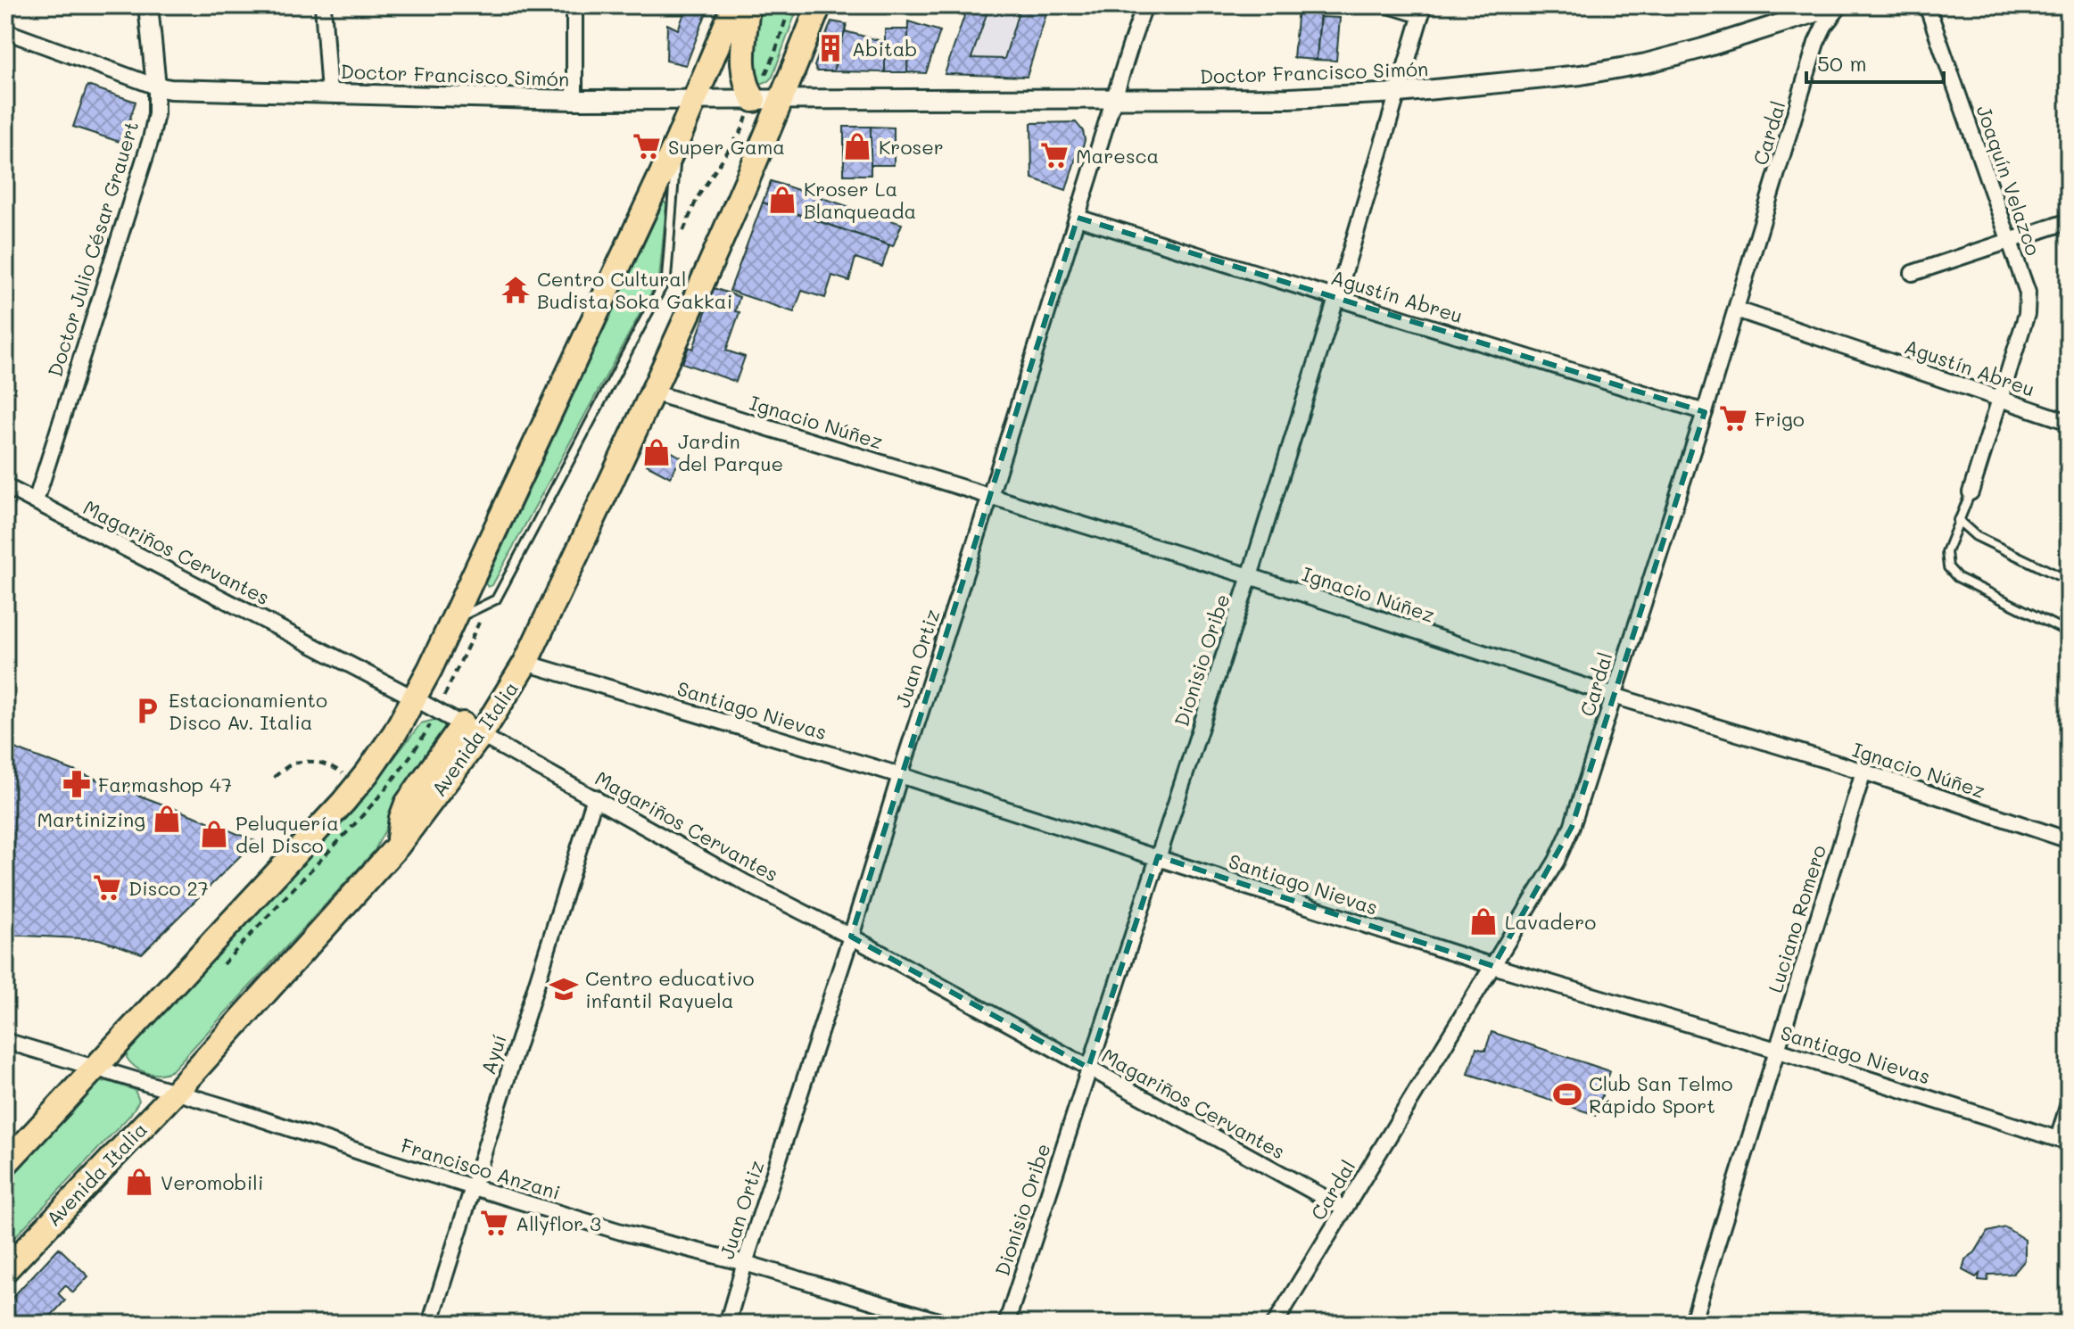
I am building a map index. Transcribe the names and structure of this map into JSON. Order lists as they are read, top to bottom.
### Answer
{
  "streets": {
    "main road": ["Avenida Italia"],
    "street": [
      "Doctor Francisco Simón",
      "Cardal",
      "Joaquín Velazco",
      "Doctor Julio César Grauert",
      "Agustín Abreu",
      "Ignacio Núñez",
      "Magariños Cervantes",
      "Juan Ortiz",
      "Dionisio Oribe",
      "Santiago Nievas",
      "Luciano Romero",
      "Ayuí",
      "Francisco Anzani"
    ]
  },
  "crossings": [
    ["Doctor Francisco Simón", "Cardal"],
    ["Doctor Francisco Simón", "Doctor Julio César Grauert"],
    ["Doctor Francisco Simón", "Juan Ortiz"],
    ["Doctor Francisco Simón", "Dionisio Oribe"],
    ["Doctor Francisco Simón", "Avenida Italia"],
    ["Cardal", "Agustín Abreu"],
    ["Cardal", "Ignacio Núñez"],
    ["Cardal", "Magariños Cervantes"],
    ["Cardal", "Santiago Nievas"],
    ["Joaquín Velazco", "Agustín Abreu"],
    ["Doctor Julio César Grauert", "Magariños Cervantes"],
    ["Agustín Abreu", "Juan Ortiz"],
    ["Agustín Abreu", "Dionisio Oribe"],
    ["Ignacio Núñez", "Juan Ortiz"],
    ["Ignacio Núñez", "Dionisio Oribe"],
    ["Ignacio Núñez", "Avenida Italia"],
    ["Ignacio Núñez", "Luciano Romero"],
    ["Magariños Cervantes", "Juan Ortiz"],
    ["Magariños Cervantes", "Dionisio Oribe"],
    ["Magariños Cervantes", "Avenida Italia"],
    ["Magariños Cervantes", "Ayuí"],
    ["Juan Ortiz", "Santiago Nievas"],
    ["Juan Ortiz", "Francisco Anzani"],
    ["Dionisio Oribe", "Santiago Nievas"],
    ["Santiago Nievas", "Avenida Italia"],
    ["Santiago Nievas", "Luciano Romero"],
    ["Avenida Italia", "Francisco Anzani"],
    ["Ayuí", "Francisco Anzani"]
  ],
  "places": {
    "building": ["Abitab"],
    "supermarket": [
      "Super Gama",
      "Maresca",
      "Frigo",
      "Disco 27",
      "Allyflor 3"
    ],
    "shop": [
      "Kroser",
      "Kroser La Blanqueada",
      "Jardin del Parque",
      "Martinizing",
      "Peluquería del Disco",
      "Lavadero",
      "Veromobili"
    ],
    "temple": ["Centro Cultural Budista Soka Gakkai"],
    "parking": ["Estacionamiento Disco Av. Italia"],
    "pharmacy": ["Farmashop 47"],
    "school or university": ["Centro educativo infantil Rayuela"],
    "sports": ["Club San Telmo Rápido Sport"]
  },
  "scale_bar": "50 m"
}
